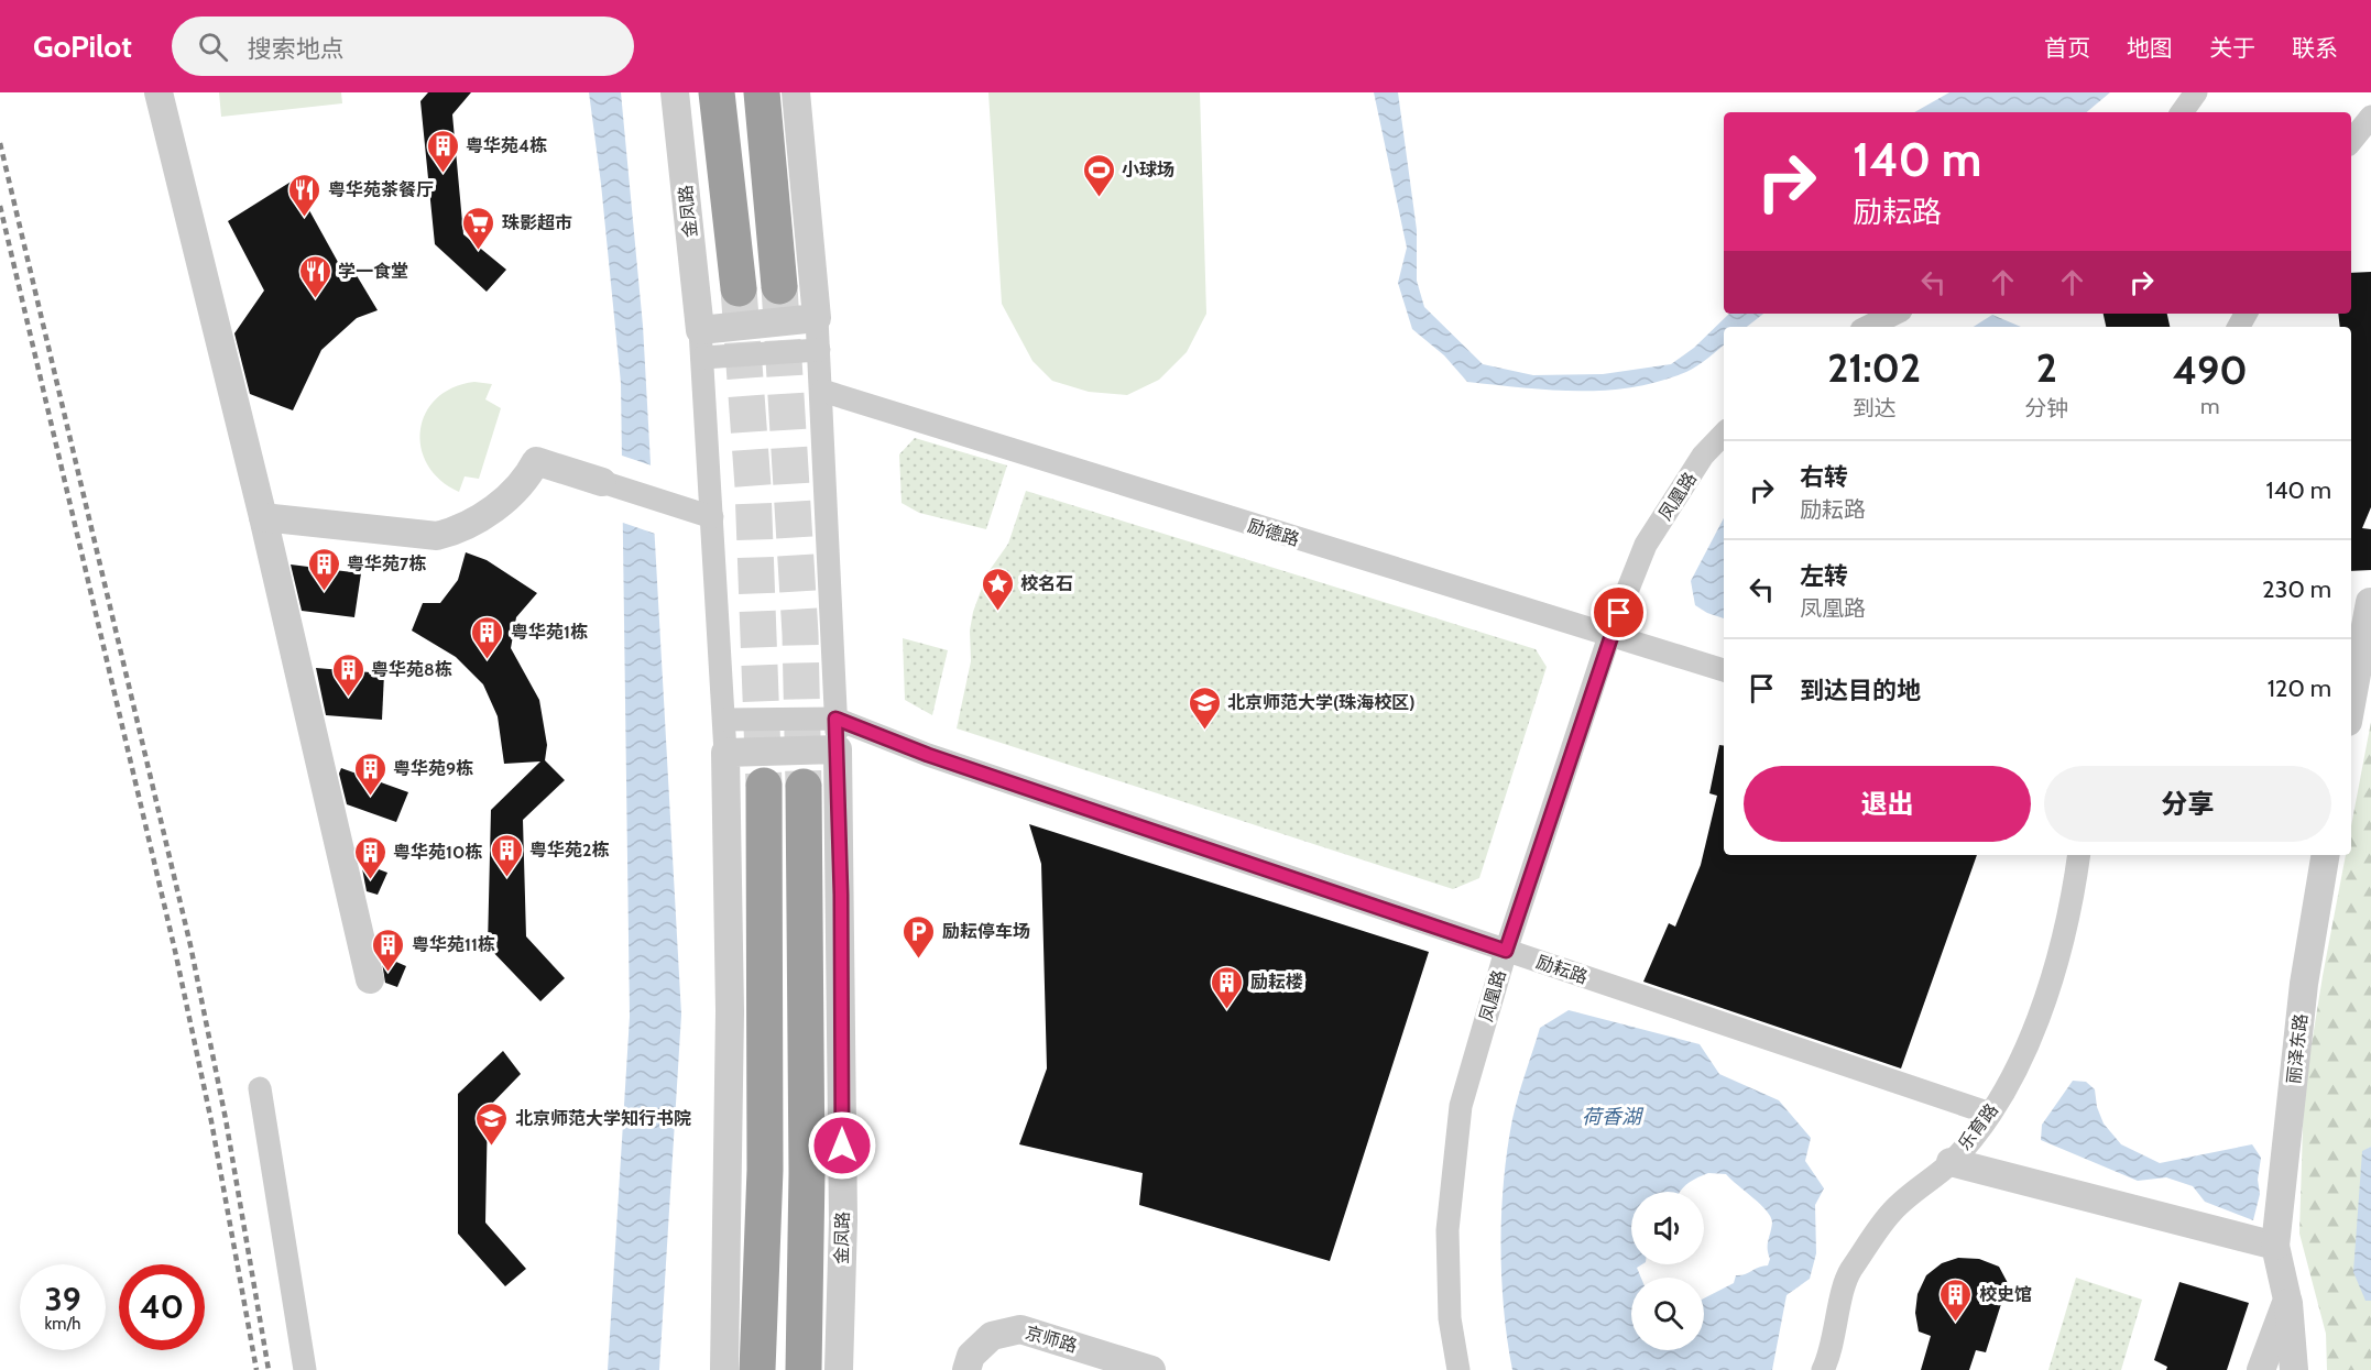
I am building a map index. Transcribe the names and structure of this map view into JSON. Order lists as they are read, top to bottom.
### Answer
{
  "streets": {
    "highway": ["金凤路"],
    "street": [
      "凤凰路",
      "励德路",
      "励耘路",
      "丽泽东路",
      "乐育路",
      "京师路"
    ]
  },
  "crossings": [
    ["凤凰路", "励德路"],
    ["凤凰路", "励耘路"],
    ["励耘路", "乐育路"]
  ],
  "water": ["荷香湖"],
  "places": {
    "building": [
      "粤华苑4栋",
      "粤华苑7栋",
      "粤华苑1栋",
      "粤华苑8栋",
      "粤华苑9栋",
      "粤华苑2栋",
      "粤华苑10栋",
      "粤华苑11栋",
      "励耘楼",
      "校史馆"
    ],
    "sports": ["小球场"],
    "restaurant": ["粤华苑茶餐厅", "学一食堂"],
    "supermarket": ["珠影超市"],
    "place": ["校名石"],
    "school or university": ["北京师范大学(珠海校区)", "北京师范大学知行书院"],
    "parking": ["励耘停车场"]
  },
  "page": {
    "header": "GoPilot",
    "search": "搜索地点",
    "nav": [
      "首页",
      "地图",
      "关于",
      "联系"
    ],
    "turn": ["140 m", "励耘路"],
    "eta": [
      "21:02",
      "到达",
      "2",
      "分钟",
      "490",
      "m"
    ],
    "list": [
      {
        "name": "右转",
        "note": "励耘路",
        "value": "140 m"
      },
      {
        "name": "左转",
        "note": "凤凰路",
        "value": "230 m"
      },
      {
        "name": "到达目的地",
        "value": "120 m"
      }
    ],
    "buttons": ["退出", "分享"],
    "speed": "39 km/h",
    "limit": "40"
  }
}
